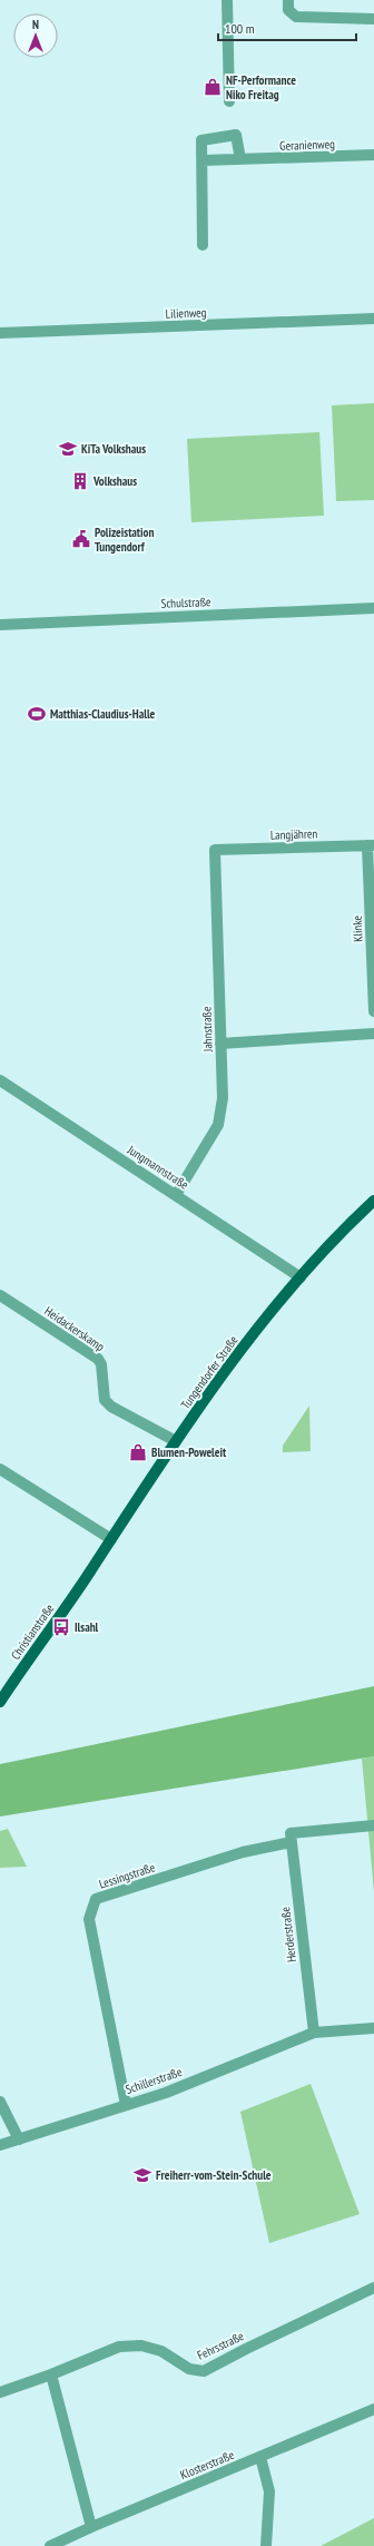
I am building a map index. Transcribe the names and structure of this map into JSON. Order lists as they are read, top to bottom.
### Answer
{
  "streets": {
    "main road": ["Tungendorfer Straße", "Christianstraße"],
    "street": [
      "Geranienweg",
      "Lilienweg",
      "Schulstraße",
      "Langjähren",
      "Klinke",
      "Jahnstraße",
      "Jungmannstraße",
      "Heidackerskamp",
      "Lessingstraße",
      "Herderstraße",
      "Schillerstraße",
      "Fehrsstraße",
      "Klosterstraße"
    ]
  },
  "crossings": [
    ["Langjähren", "Klinke"],
    ["Langjähren", "Jahnstraße"],
    ["Jahnstraße", "Jungmannstraße"],
    ["Jungmannstraße", "Tungendorfer Straße"],
    ["Heidackerskamp", "Tungendorfer Straße"],
    ["Tungendorfer Straße", "Christianstraße"],
    ["Lessingstraße", "Herderstraße"],
    ["Lessingstraße", "Schillerstraße"],
    ["Herderstraße", "Schillerstraße"]
  ],
  "places": {
    "shop": ["NF-Performance Niko Freitag", "Blumen-Poweleit"],
    "school or university": ["KiTa Volkshaus", "Freiherr-vom-Stein-Schule"],
    "building": ["Volkshaus"],
    "public building": ["Polizeistation Tungendorf"],
    "sports": ["Matthias-Claudius-Halle"],
    "bus stop": ["Ilsahl"]
  },
  "scale_bar": "100 m",
  "north": "top"
}
